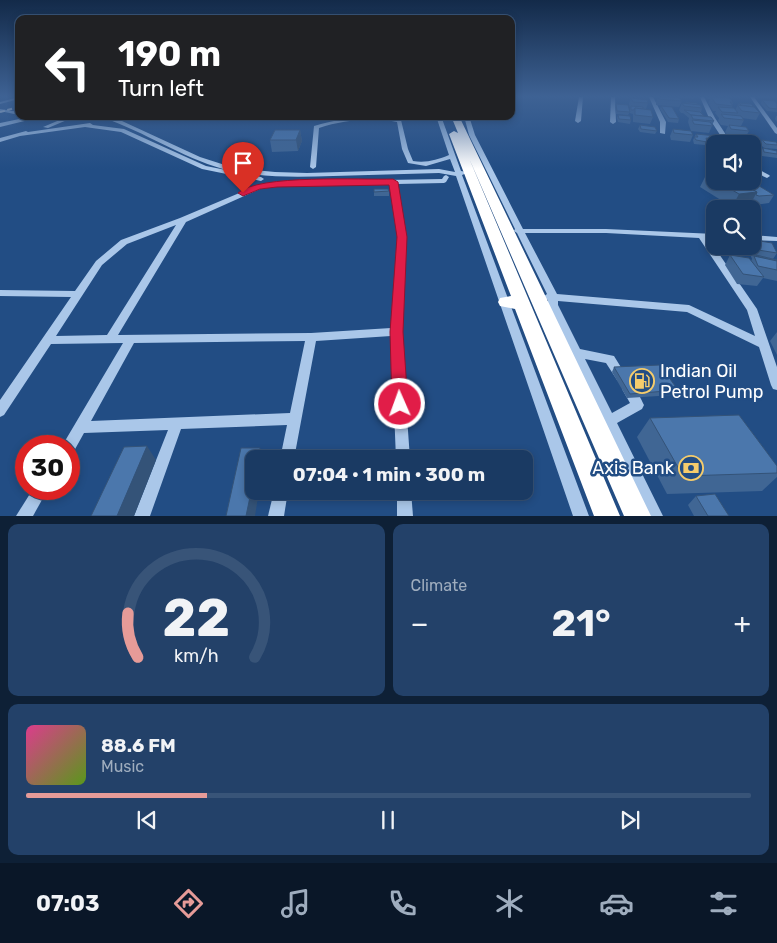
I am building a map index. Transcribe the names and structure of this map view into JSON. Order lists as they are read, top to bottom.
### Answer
{
  "places": {
    "fuel station": ["Indian Oil Petrol Pump"],
    "bank": ["Axis Bank"]
  },
  "page": {
    "turn": ["190 m", "Turn left"],
    "limit": "30",
    "trip": "07:04 · 1 min · 300 m",
    "tile": "Climate",
    "heat": ["−", "21°", "+"],
    "song": ["88.6 FM", "Music"],
    "tabs": "07:03",
    "gauge": ["22", "km/h"]
  }
}
